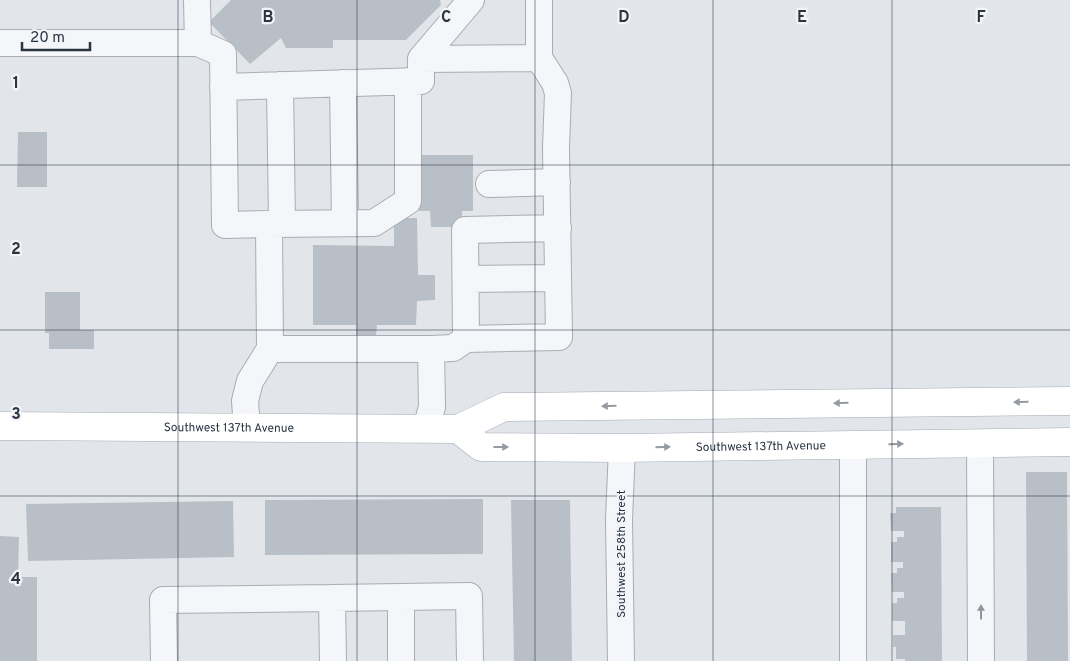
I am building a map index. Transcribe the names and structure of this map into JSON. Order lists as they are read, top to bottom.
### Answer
{
  "streets": {
    "main road": ["Southwest 137th Avenue"],
    "street": ["Southwest 258th Street"]
  },
  "crossings": [
    ["Southwest 137th Avenue", "Southwest 258th Street"]
  ],
  "scale_bar": "20 m",
  "grid": {
    "columns": [
      "B",
      "C",
      "D",
      "E",
      "F"
    ],
    "rows": [
      "1",
      "2",
      "3",
      "4"
    ]
  }
}
